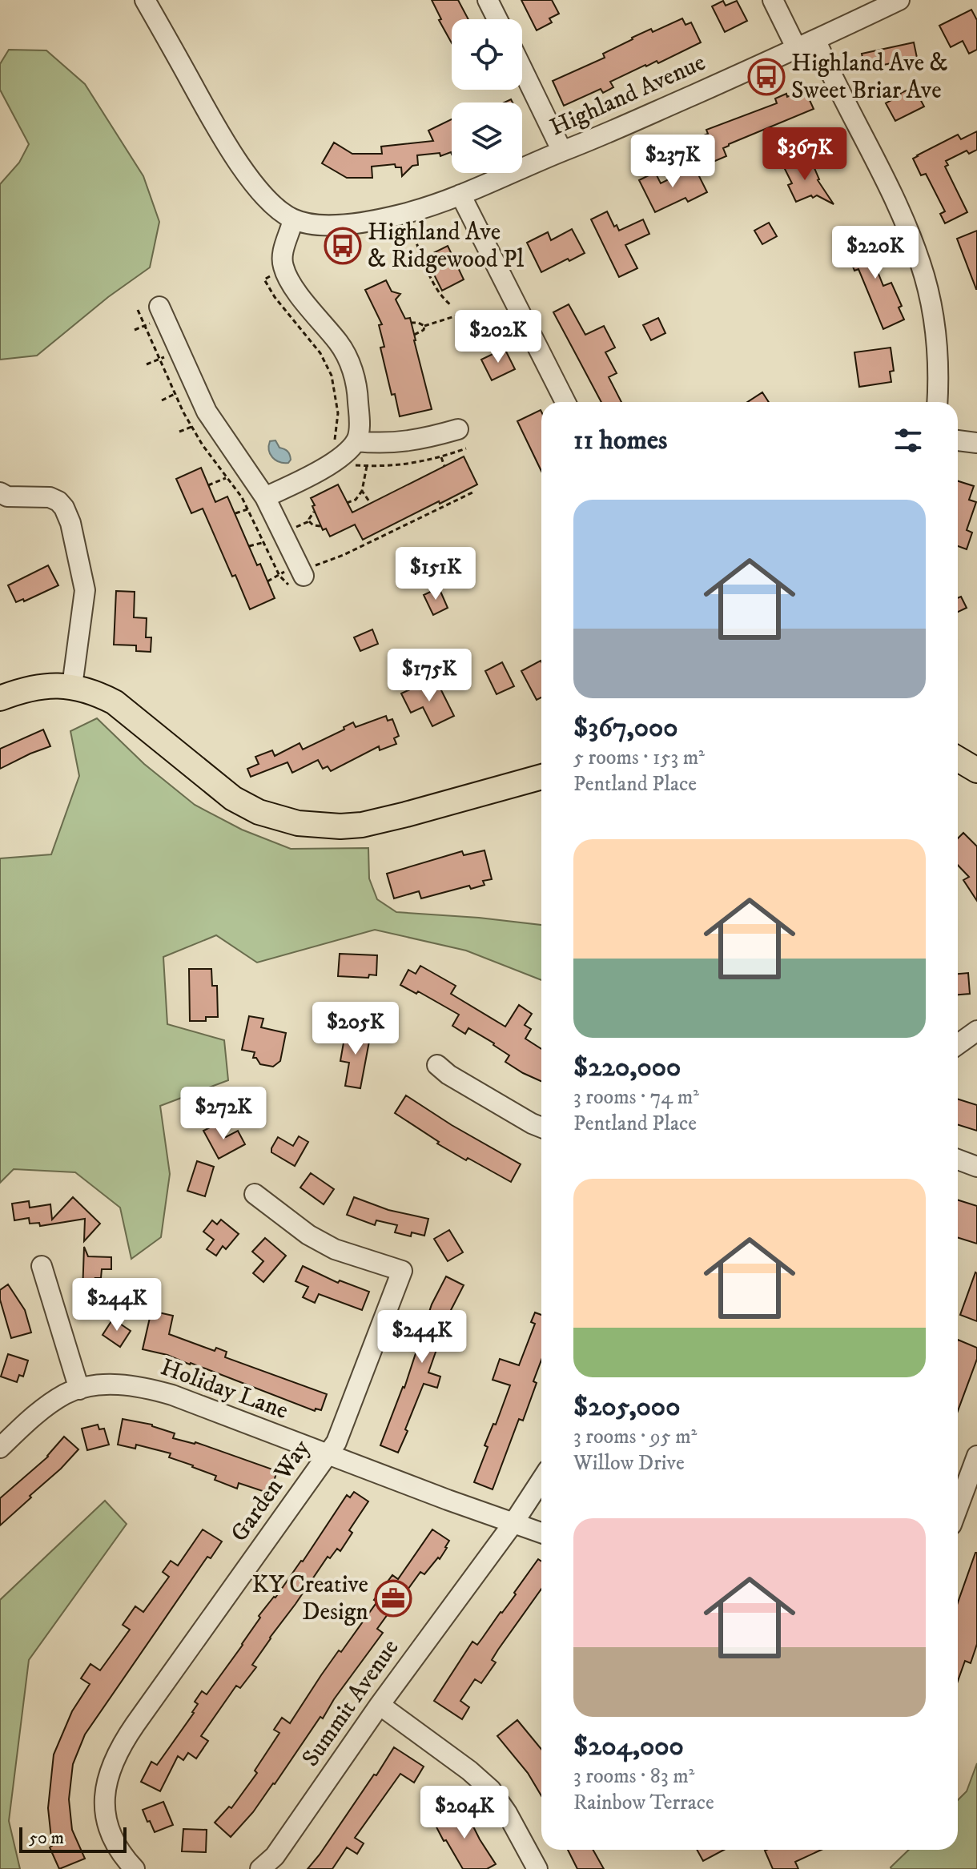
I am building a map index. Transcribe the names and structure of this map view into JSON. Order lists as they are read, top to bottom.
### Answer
{
  "streets": {
    "street": [
      "Highland Avenue",
      "Holiday Lane",
      "Garden Way",
      "Summit Avenue"
    ]
  },
  "crossings": [
    ["Holiday Lane", "Garden Way"],
    ["Holiday Lane", "Summit Avenue"]
  ],
  "places": {
    "bus stop": ["Highland Ave & Sweet Briar Ave", "Highland Ave & Ridgewood Pl"],
    "office": ["KY Creative Design"]
  },
  "scale_bar": "50 m",
  "page": {
    "price": [
      "$367K",
      "$237K",
      "$220K",
      "$202K",
      "$151K",
      "$175K",
      "$205K",
      "$272K",
      "$244K",
      "$244K",
      "$204K"
    ],
    "heading": "11 homes",
    "list": [
      {
        "name": "$367,000",
        "note": "5 rooms · 153 m² · Pentland Place"
      },
      {
        "name": "$220,000",
        "note": "3 rooms · 74 m² · Pentland Place"
      },
      {
        "name": "$205,000",
        "note": "3 rooms · 95 m² · Willow Drive"
      },
      {
        "name": "$204,000",
        "note": "3 rooms · 83 m² · Rainbow Terrace"
      }
    ],
    "scale": "50 m"
  }
}
